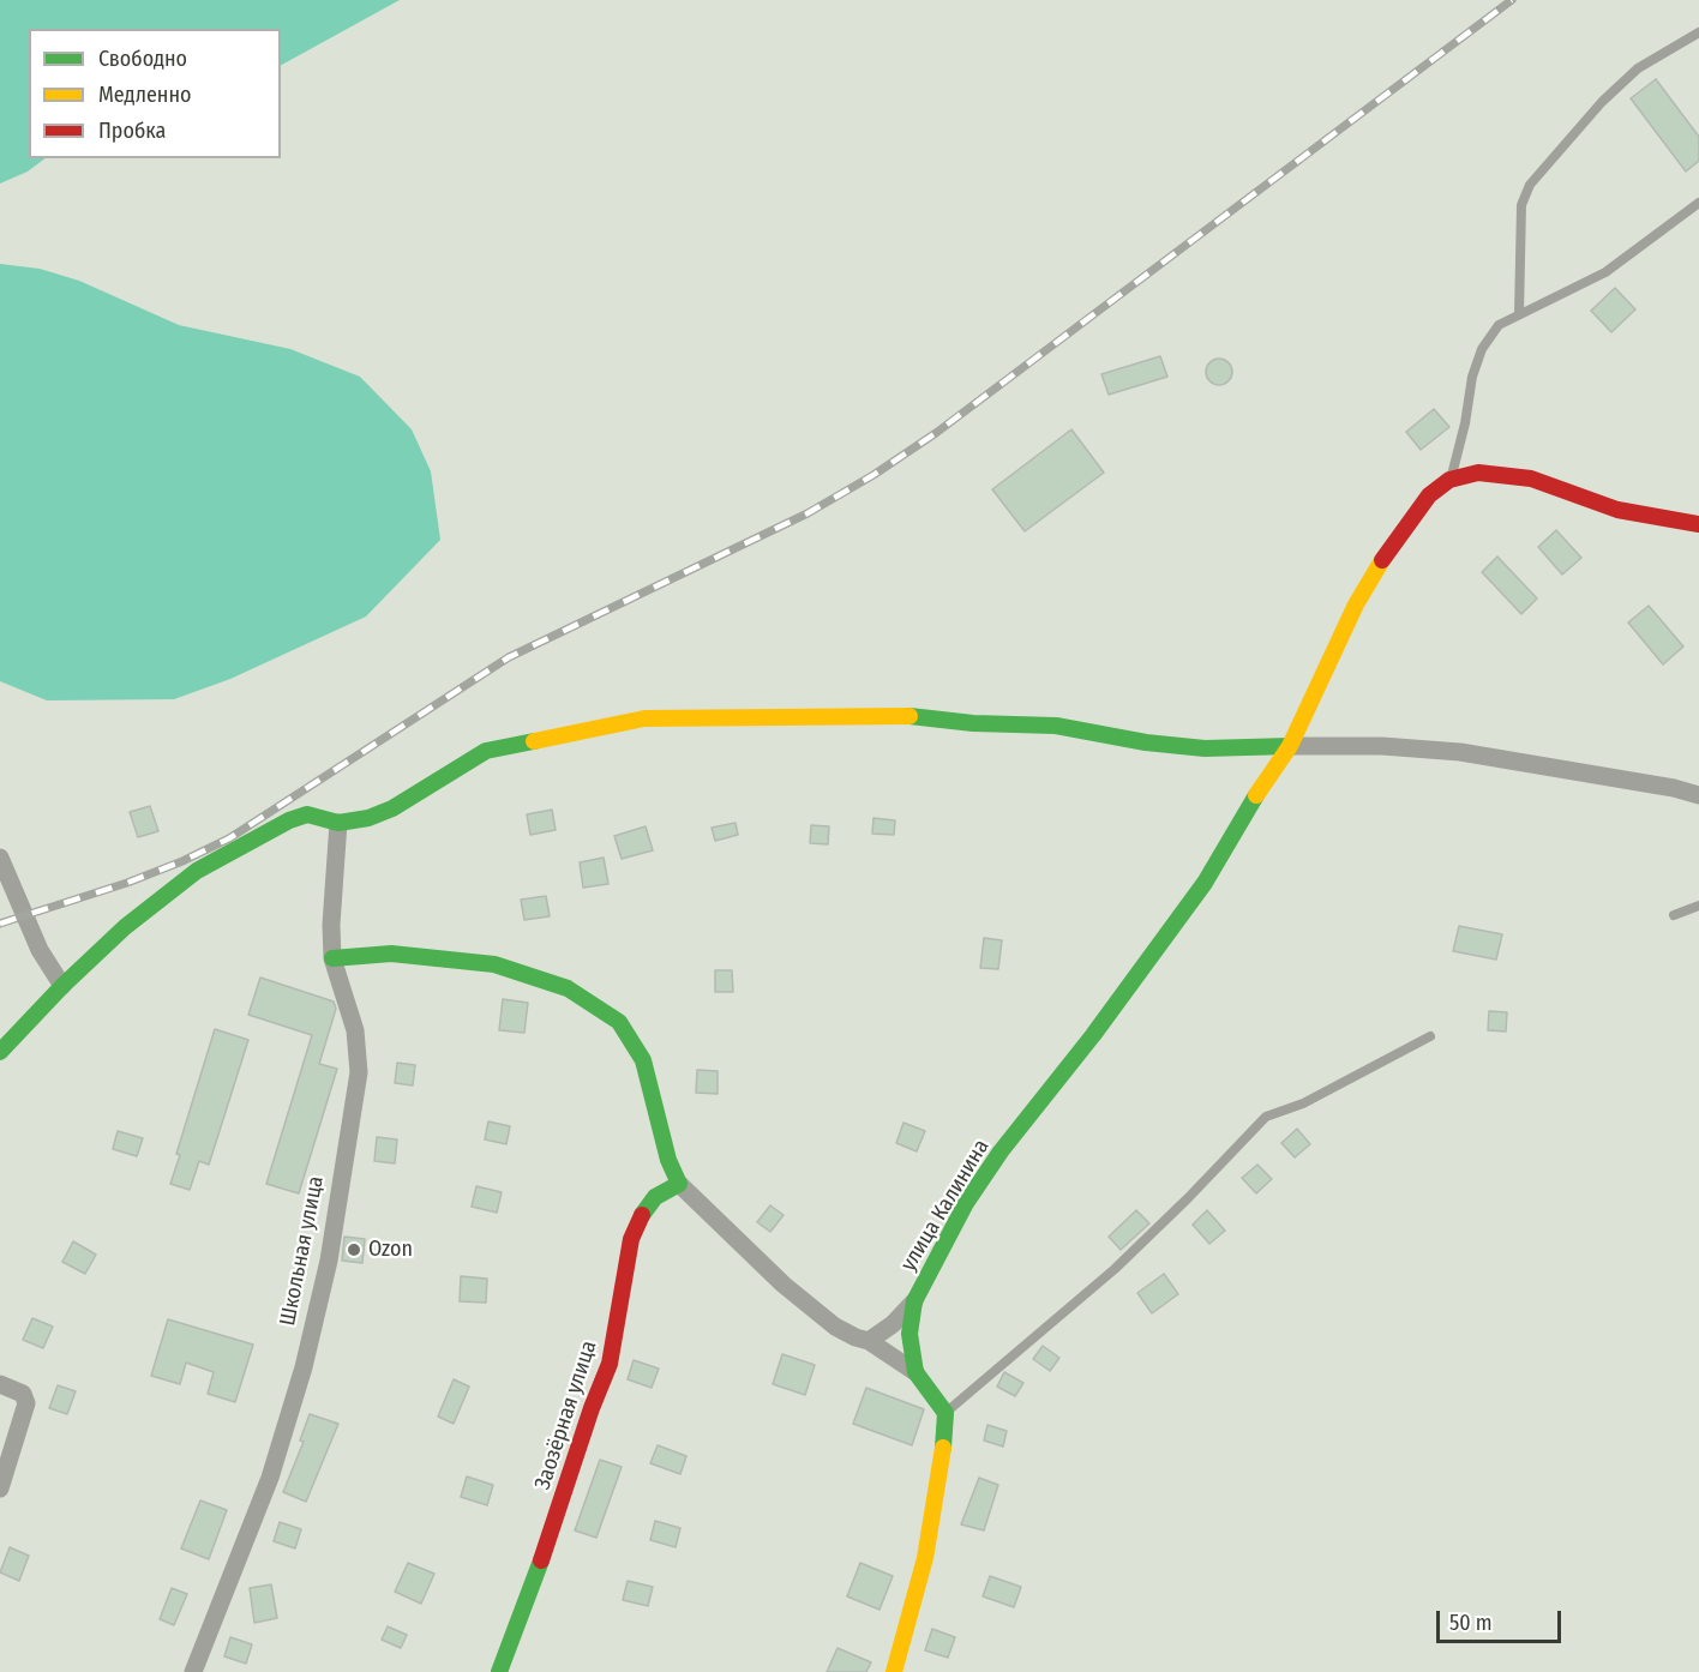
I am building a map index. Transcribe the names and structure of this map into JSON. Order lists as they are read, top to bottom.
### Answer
{
  "streets": {
    "street": ["улица Калинина", "Школьная улица", "Заозёрная улица"]
  },
  "places": ["Ozon"],
  "legend": ["Свободно", "Медленно", "Пробка"],
  "scale_bar": "50 m"
}
